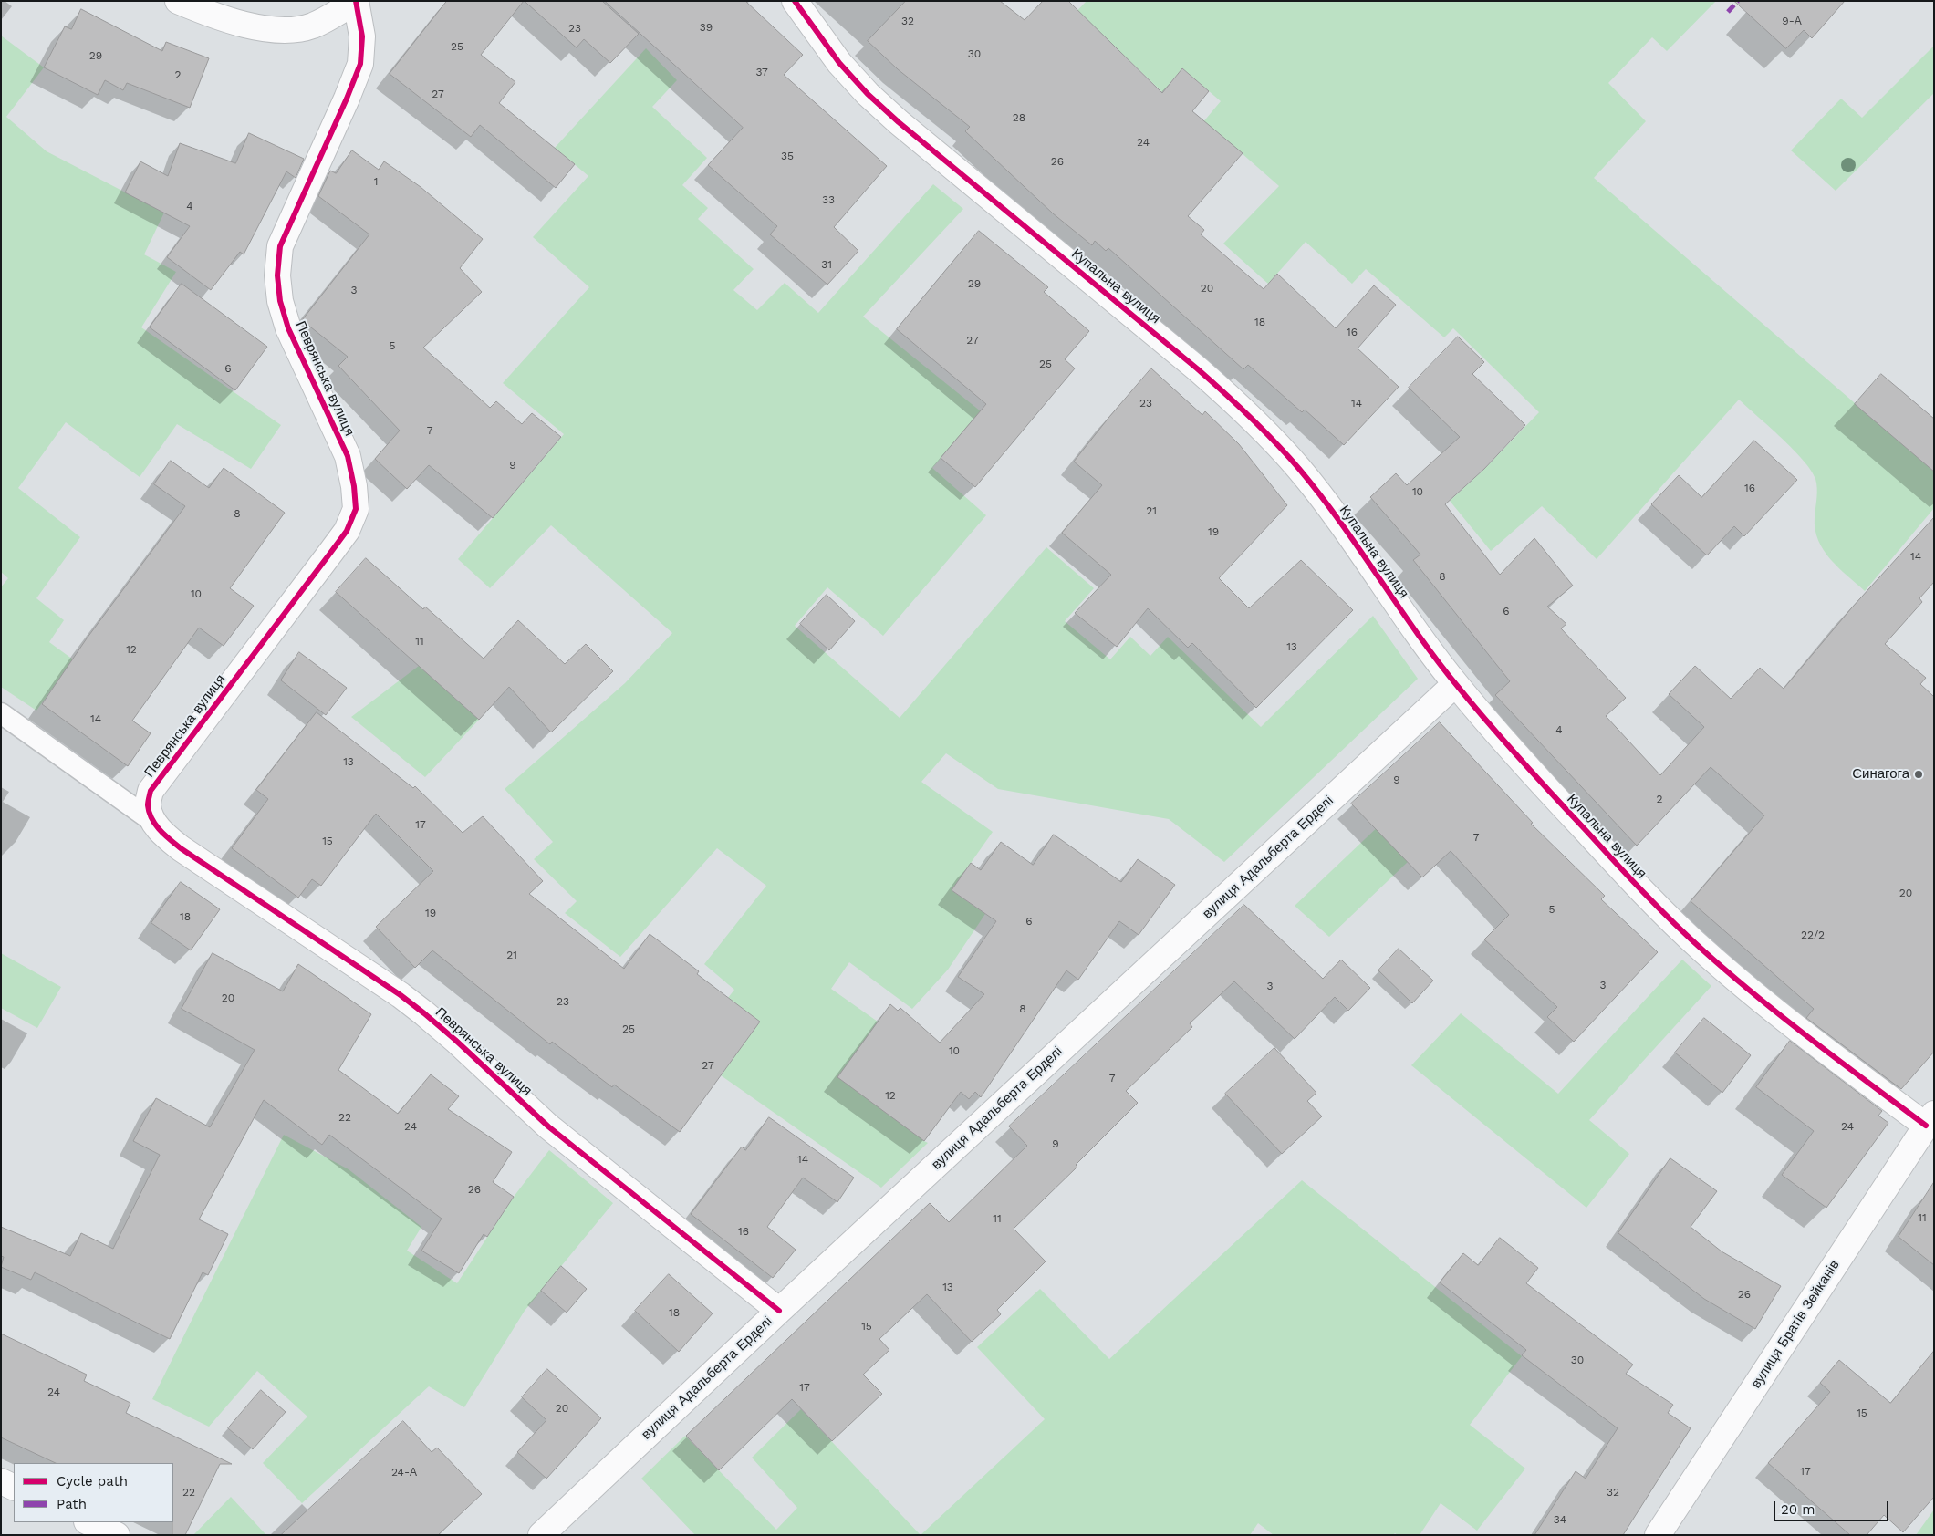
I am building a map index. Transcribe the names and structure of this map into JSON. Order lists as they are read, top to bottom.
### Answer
{
  "streets": {
    "street": [
      "Купальна вулиця",
      "Певрянська вулиця",
      "вулиця Адальберта Ерделі",
      "вулиця Братів Зейканів"
    ]
  },
  "crossings": [
    ["Купальна вулиця", "вулиця Адальберта Ерделі"],
    ["Купальна вулиця", "вулиця Братів Зейканів"],
    ["Певрянська вулиця", "вулиця Адальберта Ерделі"]
  ],
  "places": ["Синагога"],
  "house_numbers": [
    "32",
    "9-А",
    "39",
    "23",
    "25",
    "30",
    "29",
    "37",
    "2",
    "27",
    "28",
    "24",
    "35",
    "26",
    "1",
    "33",
    "4",
    "31",
    "29",
    "20",
    "3",
    "18",
    "16",
    "27",
    "5",
    "25",
    "6",
    "23",
    "14",
    "7",
    "9",
    "16",
    "10",
    "21",
    "8",
    "19",
    "14",
    "8",
    "10",
    "6",
    "11",
    "13",
    "12",
    "14",
    "4",
    "13",
    "9",
    "2",
    "17",
    "7",
    "15",
    "20",
    "5",
    "19",
    "18",
    "6",
    "22/2",
    "21",
    "3",
    "3",
    "20",
    "23",
    "8",
    "25",
    "10",
    "27",
    "7",
    "12",
    "22",
    "24",
    "24",
    "9",
    "14",
    "26",
    "11",
    "11",
    "16",
    "13",
    "26",
    "18",
    "15",
    "30",
    "17",
    "24",
    "20",
    "15",
    "17",
    "24-А",
    "22",
    "32",
    "34"
  ],
  "legend": ["Cycle path", "Path"],
  "scale_bar": "20 m"
}
